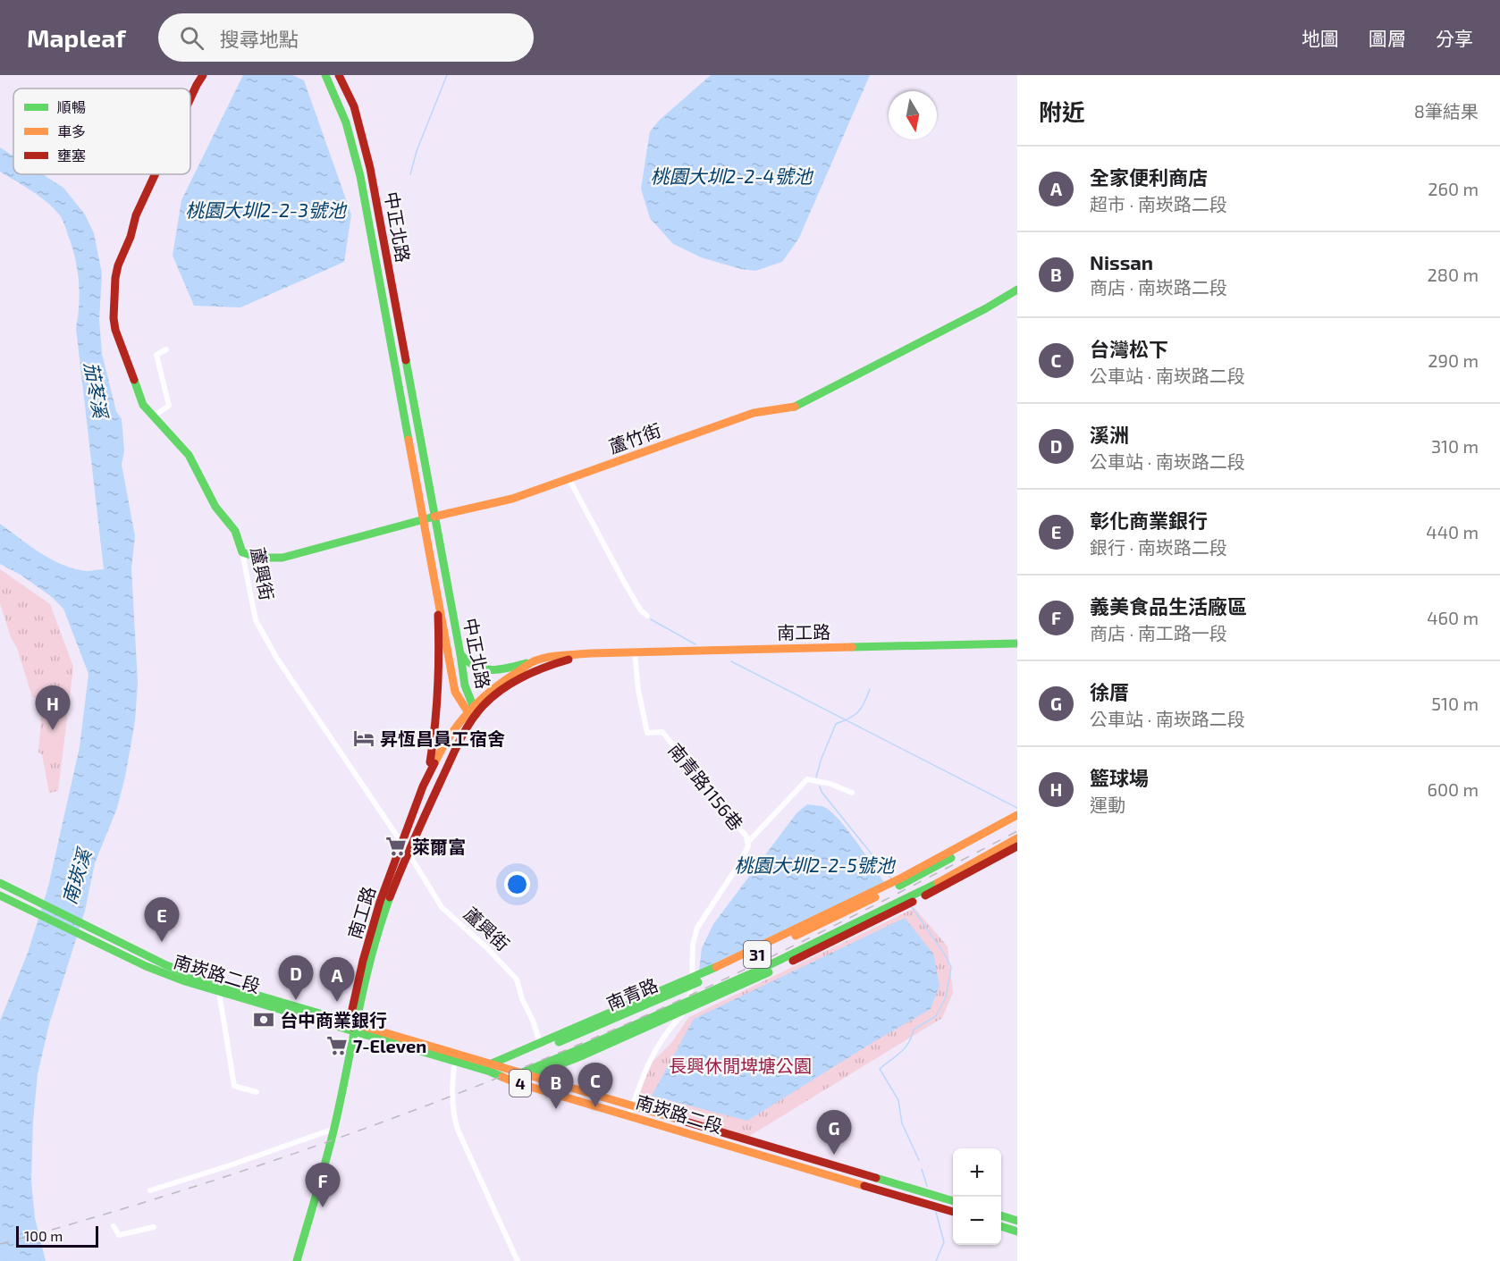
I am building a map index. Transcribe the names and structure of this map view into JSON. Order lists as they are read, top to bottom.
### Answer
{
  "streets": {
    "street": [
      "中正北路",
      "蘆竹街",
      "蘆興街",
      "南工路",
      "南青路1156巷",
      "31",
      "南崁路二段",
      "南青路",
      "4"
    ]
  },
  "crossings": [
    ["中正北路", "蘆竹街"],
    ["中正北路", "南工路"],
    ["蘆竹街", "蘆興街"],
    ["蘆興街", "南工路"],
    ["蘆興街", "31"],
    ["南工路", "南青路1156巷"],
    ["南工路", "南崁路二段"],
    ["南青路1156巷", "31"],
    ["南青路1156巷", "南青路"],
    ["31", "南崁路二段"],
    ["31", "南青路"],
    ["南崁路二段", "南青路"]
  ],
  "water": [
    "桃園大圳2-2-4號池",
    "桃園大圳2-2-3號池",
    "茄苳溪",
    "桃園大圳2-2-5號池",
    "南崁溪"
  ],
  "parks": ["長興休閒埤塘公園"],
  "places": {
    "hotel": ["昇恆昌員工宿舍"],
    "supermarket": ["萊爾富", "7-Eleven"],
    "bank": ["台中商業銀行"]
  },
  "legend": ["順暢", "車多", "壅塞"],
  "scale_bar": "100 m",
  "north": "bottom",
  "page": {
    "header": "Mapleaf",
    "search": "搜尋地點",
    "nav": ["地圖", "圖層", "分享"],
    "heading": ["附近", "8筆結果"],
    "list": [
      {
        "mark": "A",
        "name": "全家便利商店",
        "note": "超市 · 南崁路二段",
        "value": "260 m"
      },
      {
        "mark": "B",
        "name": "Nissan",
        "note": "商店 · 南崁路二段",
        "value": "280 m"
      },
      {
        "mark": "C",
        "name": "台灣松下",
        "note": "公車站 · 南崁路二段",
        "value": "290 m"
      },
      {
        "mark": "D",
        "name": "溪洲",
        "note": "公車站 · 南崁路二段",
        "value": "310 m"
      },
      {
        "mark": "E",
        "name": "彰化商業銀行",
        "note": "銀行 · 南崁路二段",
        "value": "440 m"
      },
      {
        "mark": "F",
        "name": "義美食品生活廠區",
        "note": "商店 · 南工路一段",
        "value": "460 m"
      },
      {
        "mark": "G",
        "name": "徐厝",
        "note": "公車站 · 南崁路二段",
        "value": "510 m"
      },
      {
        "mark": "H",
        "name": "籃球場",
        "note": "運動",
        "value": "600 m"
      }
    ],
    "pins": [
      "H",
      "E",
      "D",
      "A",
      "C",
      "B",
      "G",
      "F"
    ],
    "map_buttons": ["+", "−"],
    "scale": "100 m"
  }
}
